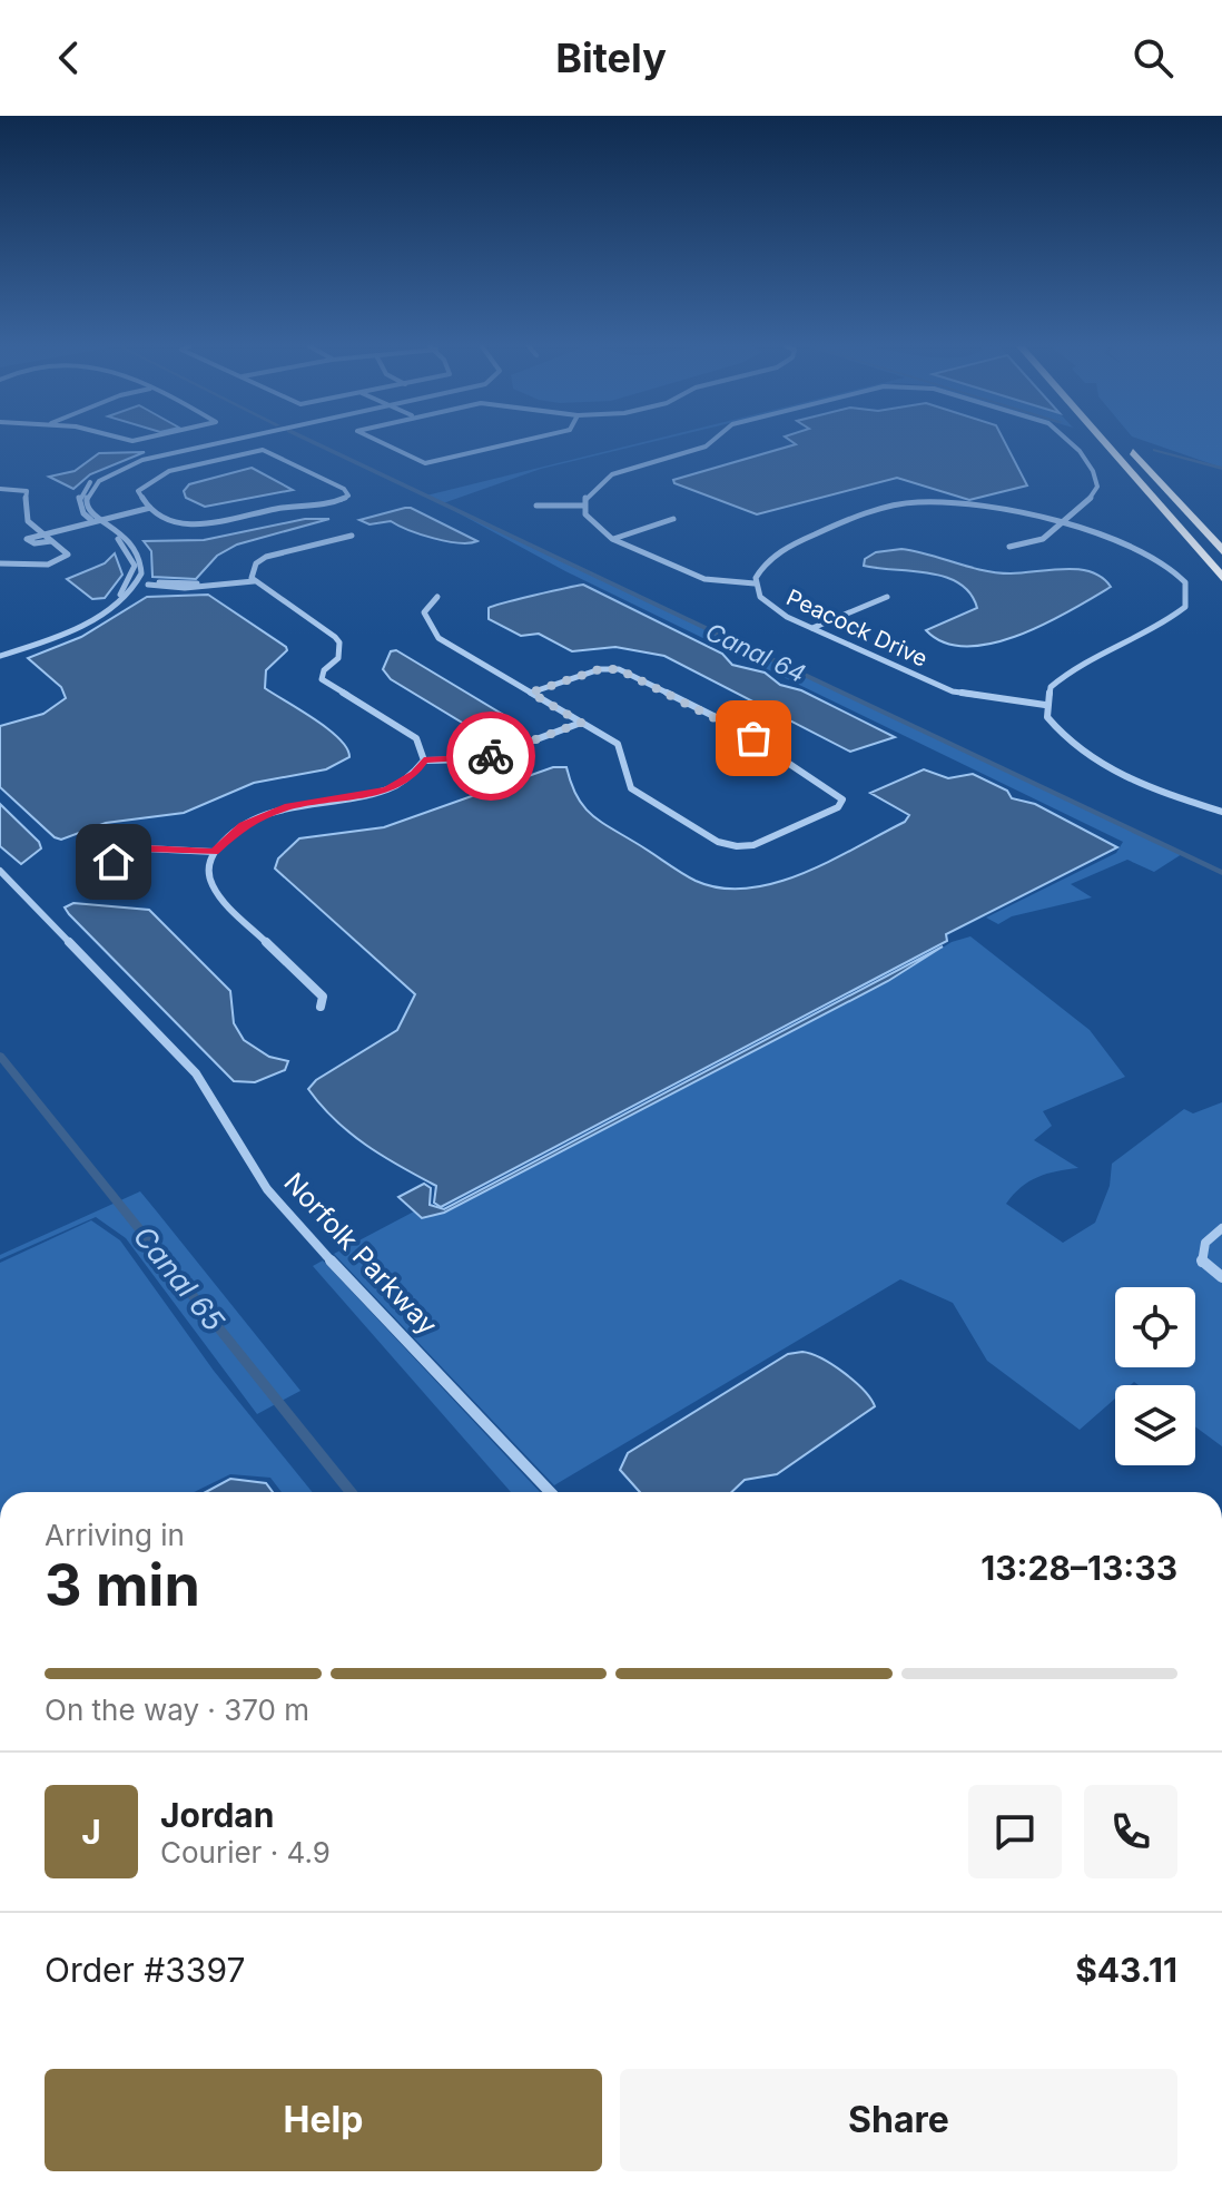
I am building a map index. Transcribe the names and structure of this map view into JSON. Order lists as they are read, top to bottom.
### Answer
{
  "streets": {
    "street": ["Peacock Drive", "Norfolk Parkway"]
  },
  "water": ["Canal 64", "Canal 65"],
  "page": {
    "header": "Bitely",
    "heading": ["3 min", "Arriving in", "13:28–13:33"],
    "panel": [
      "Jordan",
      "Courier · 4.9",
      "Order #3397",
      "$43.11"
    ],
    "bar": "On the way · 370 m",
    "round": "J",
    "buttons": ["Help", "Share"]
  }
}
